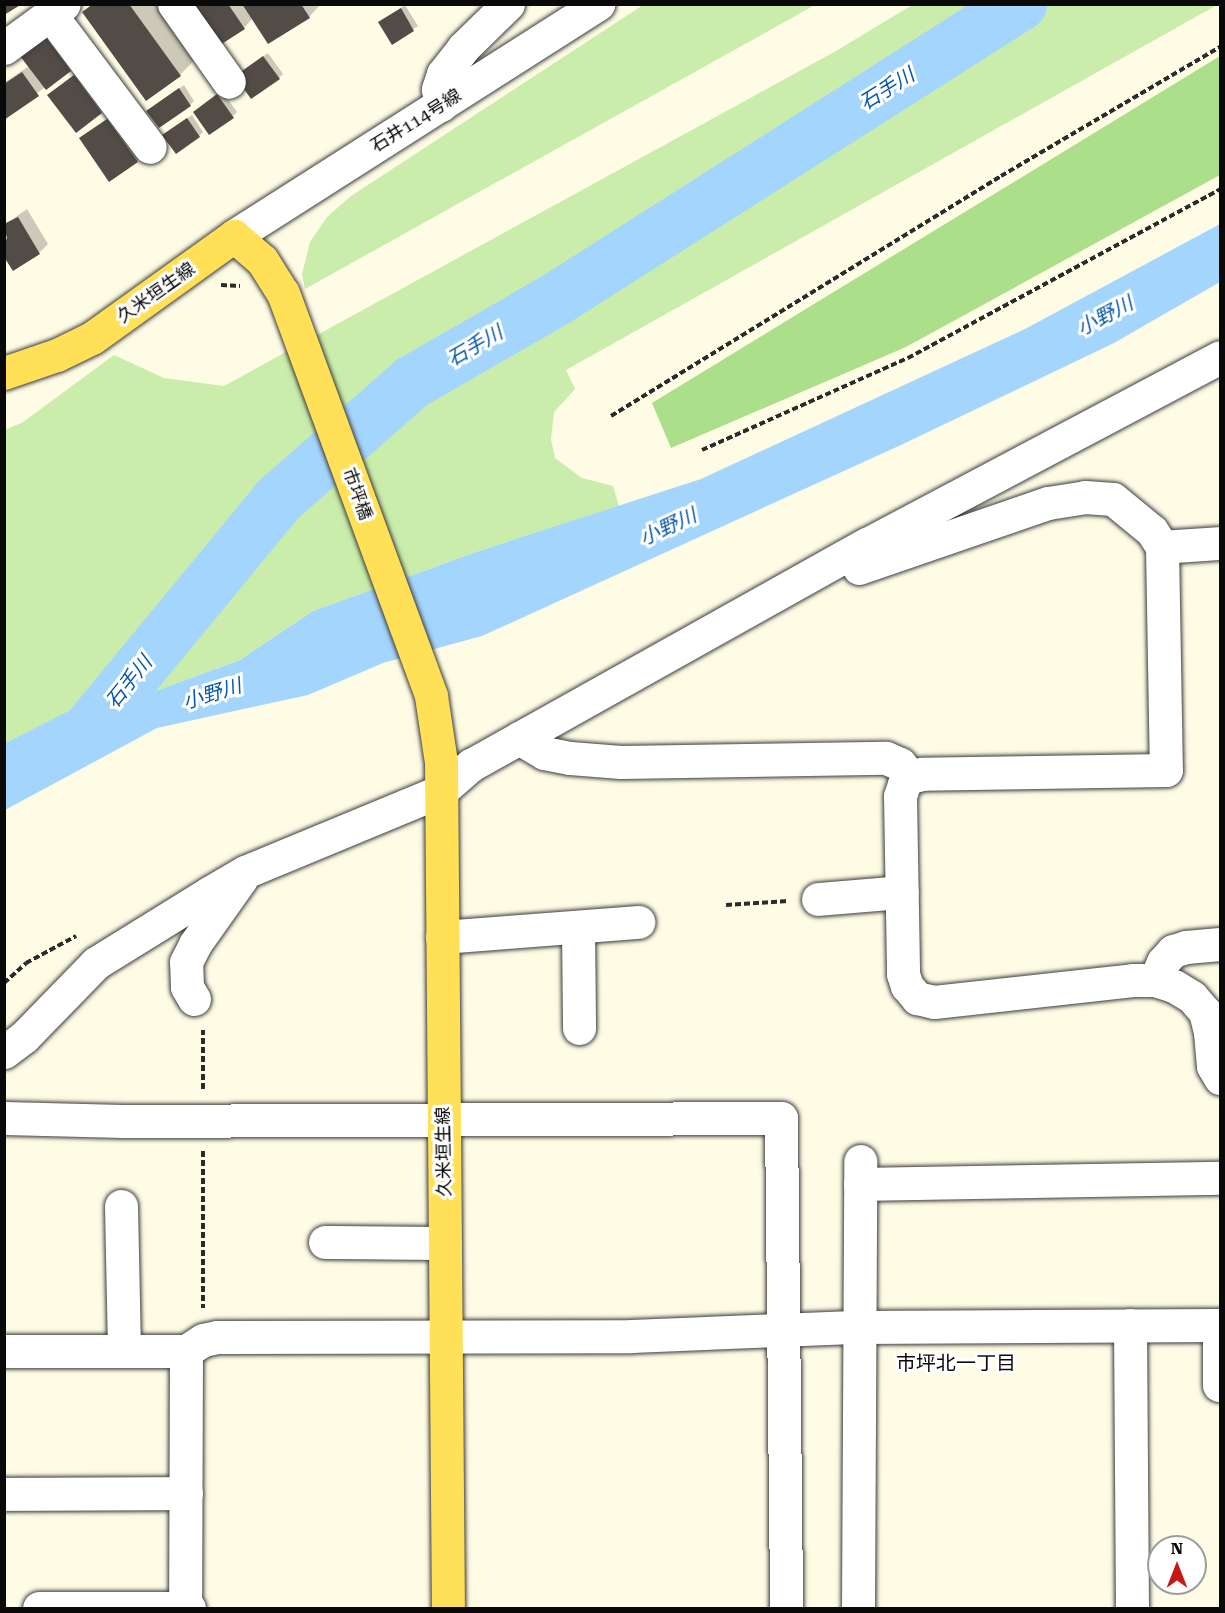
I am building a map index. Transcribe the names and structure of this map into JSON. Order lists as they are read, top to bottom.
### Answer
{
  "streets": {
    "main road": ["久米垣生線", "市坪橋"],
    "street": ["石井114号線"]
  },
  "crossings": [
    ["石井114号線", "久米垣生線"],
    ["石井114号線", "市坪橋"],
    ["久米垣生線", "市坪橋"]
  ],
  "districts": ["市坪北一丁目"],
  "water": ["石手川", "小野川"],
  "north": "top"
}
